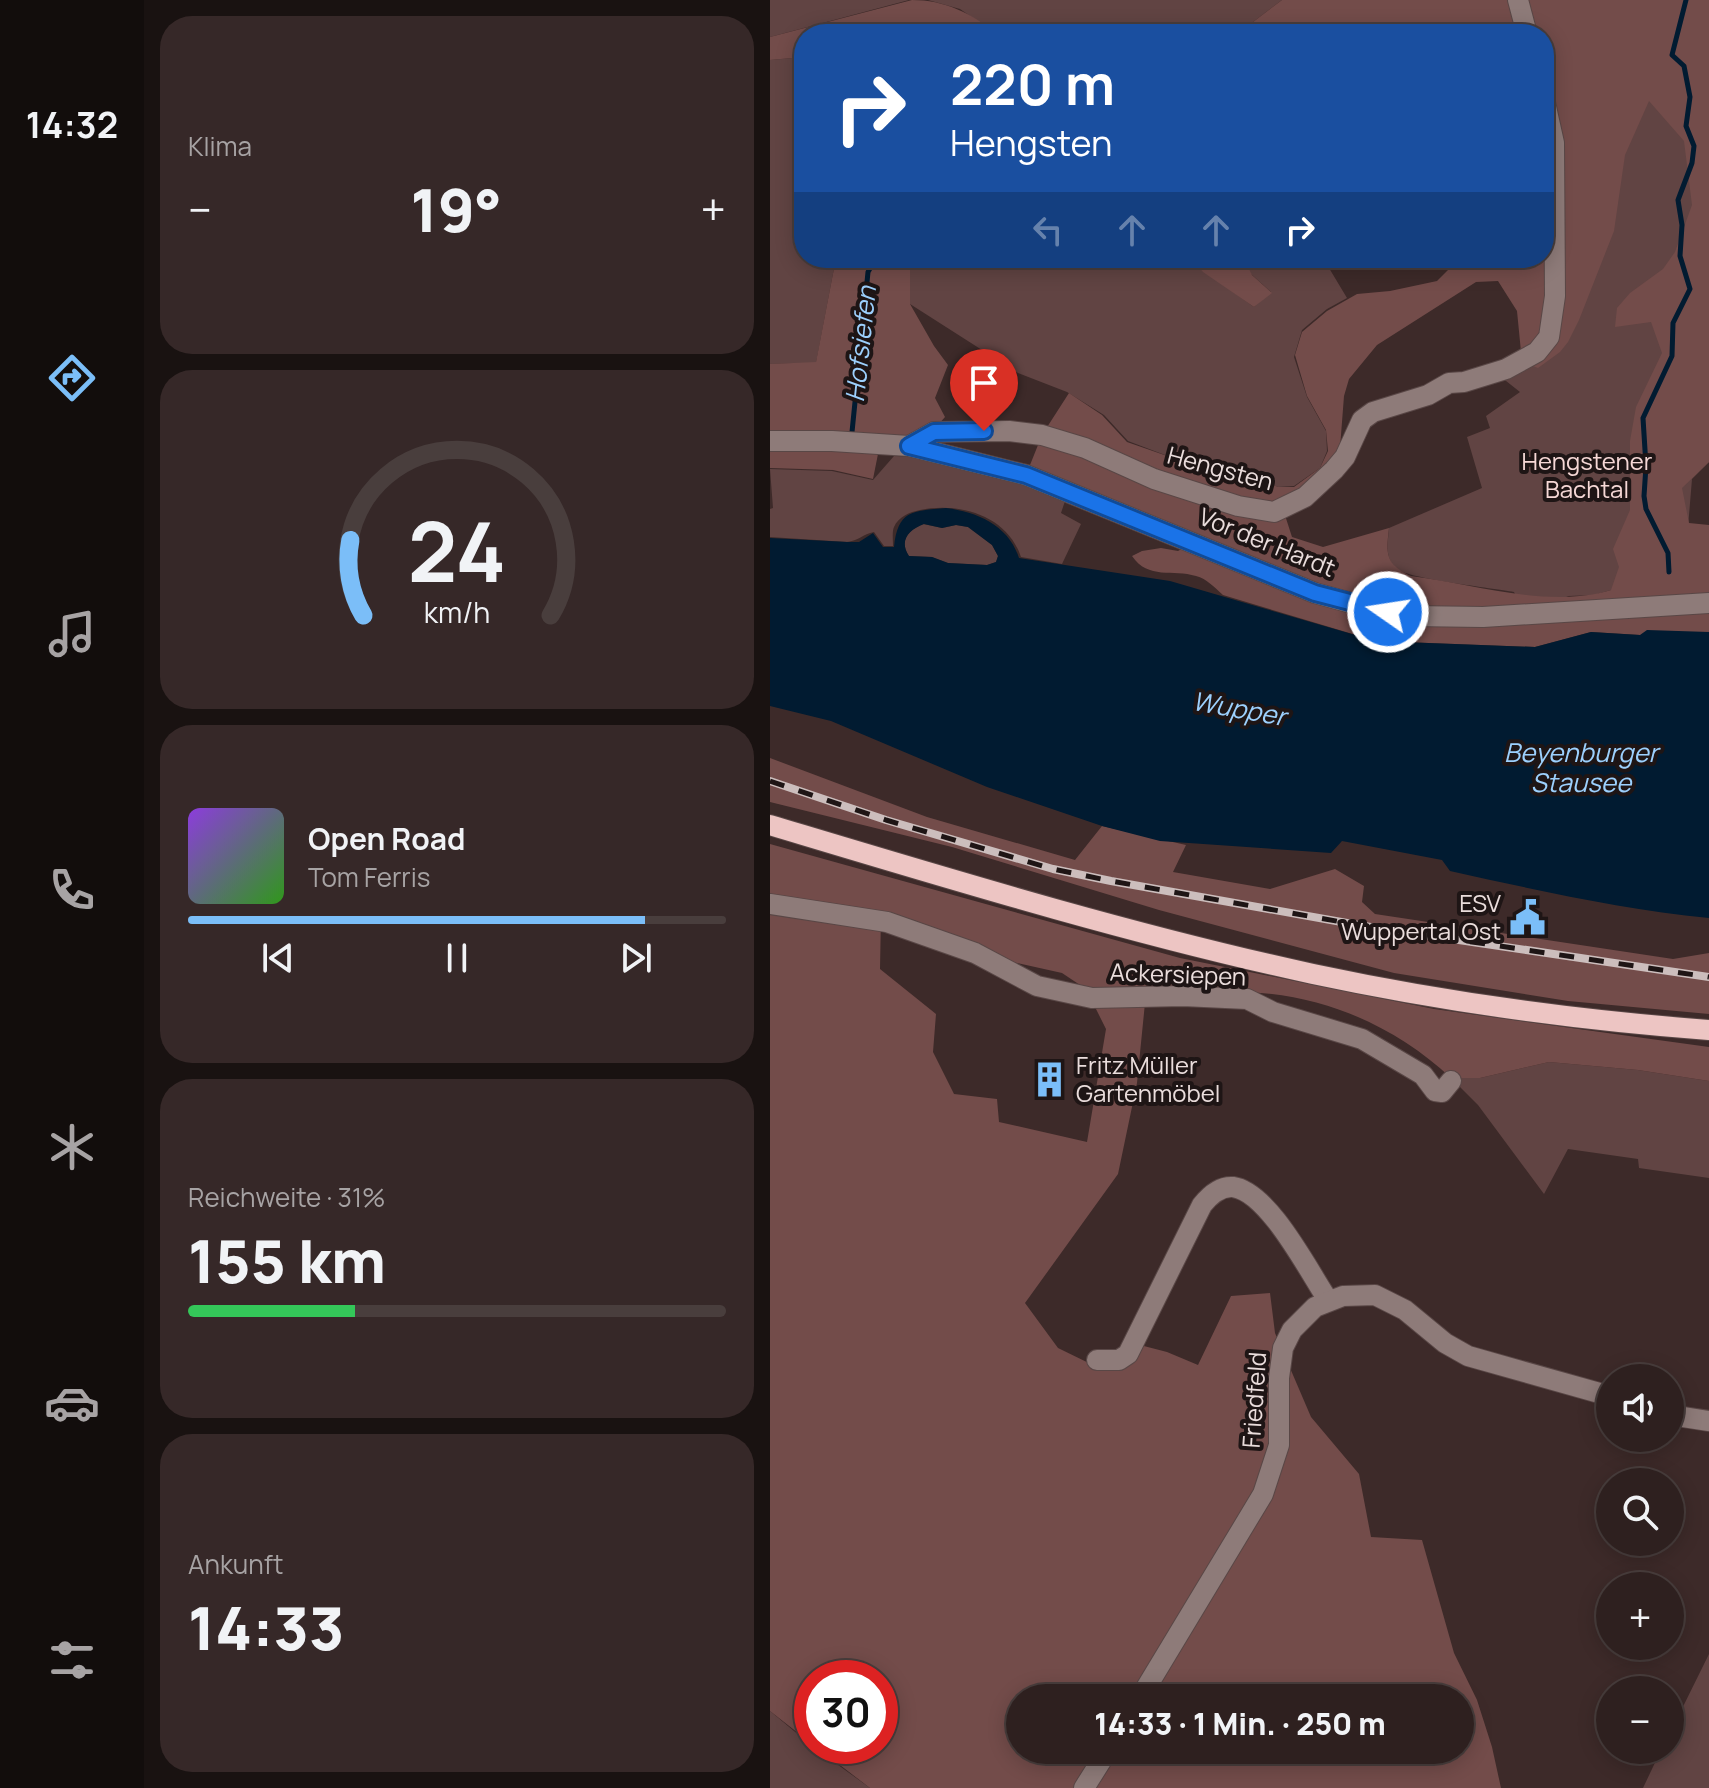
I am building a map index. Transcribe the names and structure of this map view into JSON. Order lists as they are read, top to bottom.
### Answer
{
  "streets": {
    "street": [
      "Hengsten",
      "Vor der Hardt",
      "Ackersiepen",
      "Friedfeld"
    ]
  },
  "crossings": [
    ["Hengsten", "Vor der Hardt"]
  ],
  "water": ["Hofsiefen", "Wupper", "Beyenburger Stausee"],
  "parks": ["Hengstener Bachtal"],
  "places": {
    "public building": ["ESV Wuppertal Ost"],
    "building": ["Fritz Müller Gartenmöbel"]
  },
  "page": {
    "tabs": "14:32",
    "tile": [
      "Klima",
      ["Reichweite · 31%", "155 km"],
      ["Ankunft", "14:33"]
    ],
    "turn": ["220 m", "Hengsten"],
    "heat": ["−", "19°", "+"],
    "song": ["Open Road", "Tom Ferris"],
    "map_buttons": ["+", "−"],
    "limit": "30",
    "trip": "14:33 · 1 Min. · 250 m",
    "gauge": ["24", "km/h"]
  }
}
